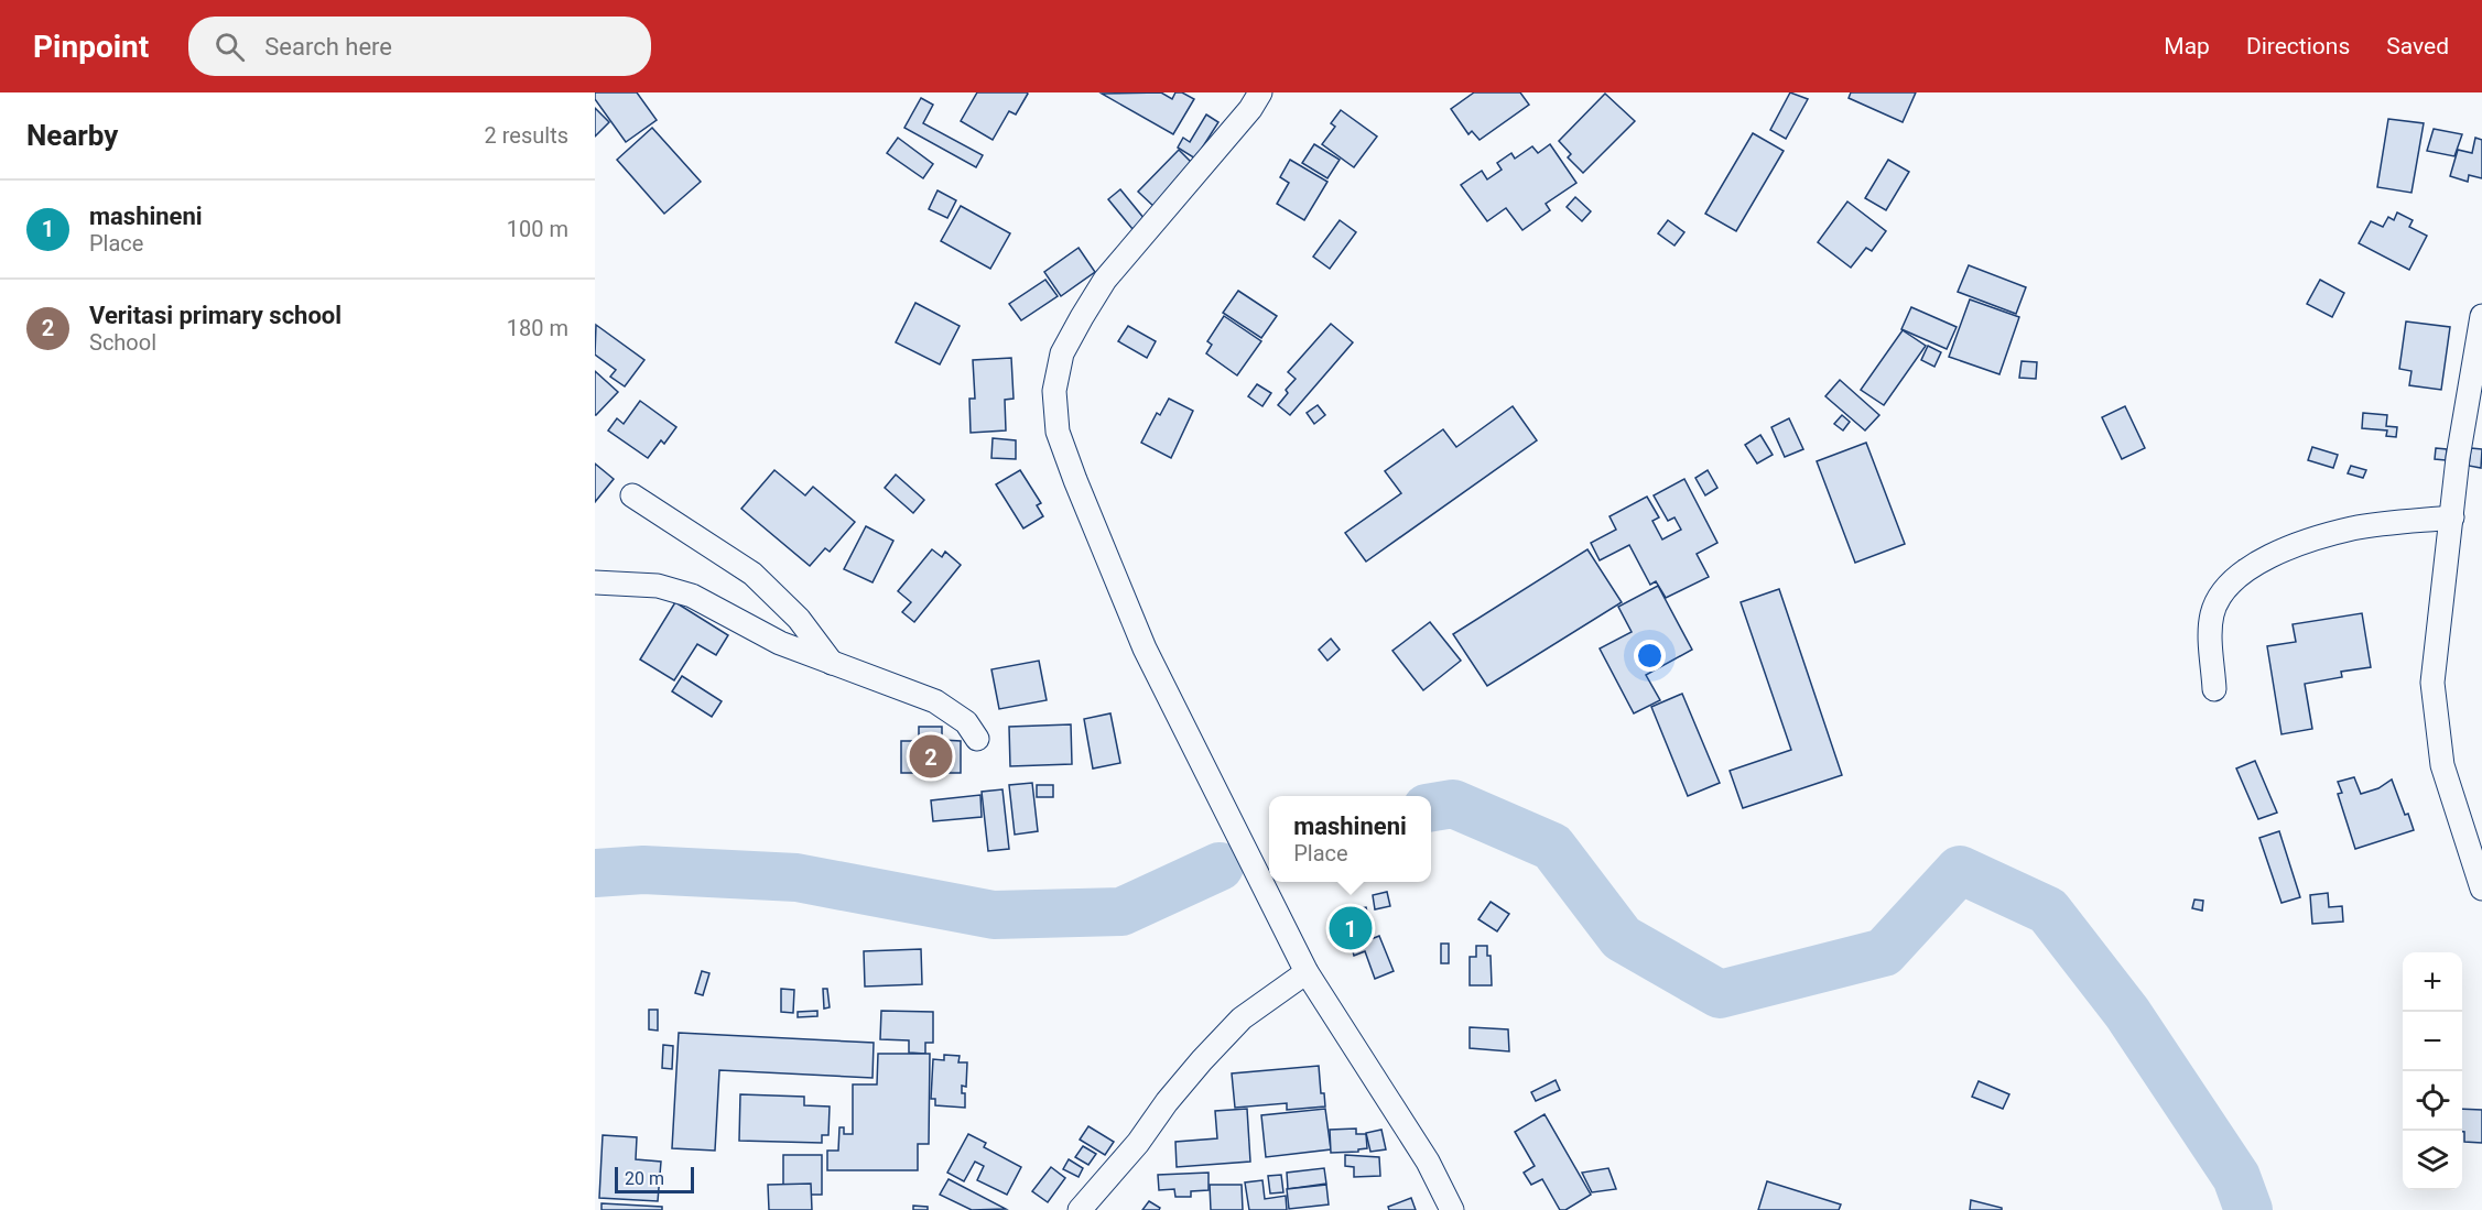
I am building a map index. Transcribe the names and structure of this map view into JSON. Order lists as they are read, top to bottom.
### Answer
{
  "scale_bar": "20 m",
  "page": {
    "header": "Pinpoint",
    "search": "Search here",
    "nav": ["Map", "Directions", "Saved"],
    "heading": ["Nearby", "2 results"],
    "list": [
      {
        "mark": "1",
        "name": "mashineni",
        "note": "Place",
        "value": "100 m"
      },
      {
        "mark": "2",
        "name": "Veritasi primary school",
        "note": "School",
        "value": "180 m"
      }
    ],
    "pins": ["2", "1"],
    "popup": ["mashineni", "Place"],
    "map_buttons": ["+", "−"],
    "scale": "20 m"
  }
}
